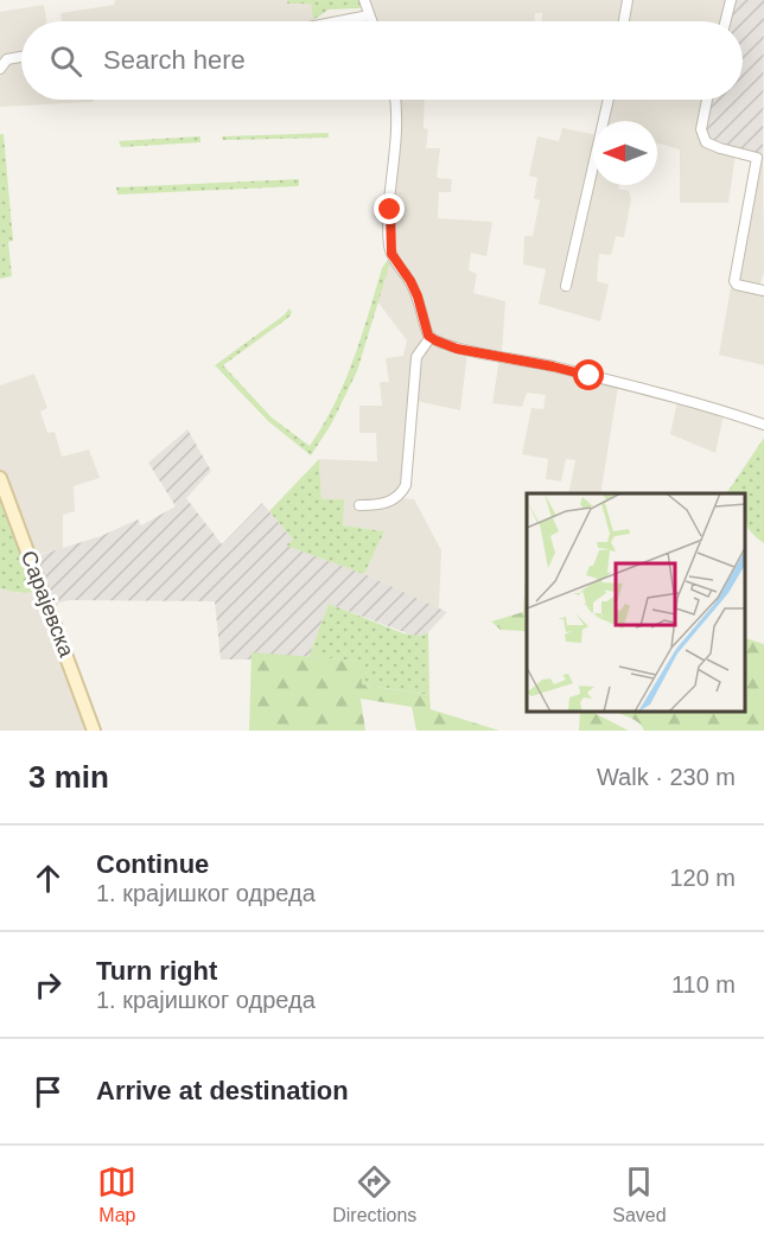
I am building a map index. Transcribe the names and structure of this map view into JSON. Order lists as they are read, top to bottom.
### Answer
{
  "streets": {
    "main road": ["Сарајевска"]
  },
  "north": "left",
  "page": {
    "search": "Search here",
    "heading": ["3 min", "Walk · 230 m"],
    "list": [
      ["Continue", "1. крајишког одреда", "120 m"],
      ["Turn right", "1. крајишког одреда", "110 m"],
      "Arrive at destination"
    ],
    "nav": ["Map", "Directions", "Saved"]
  }
}
